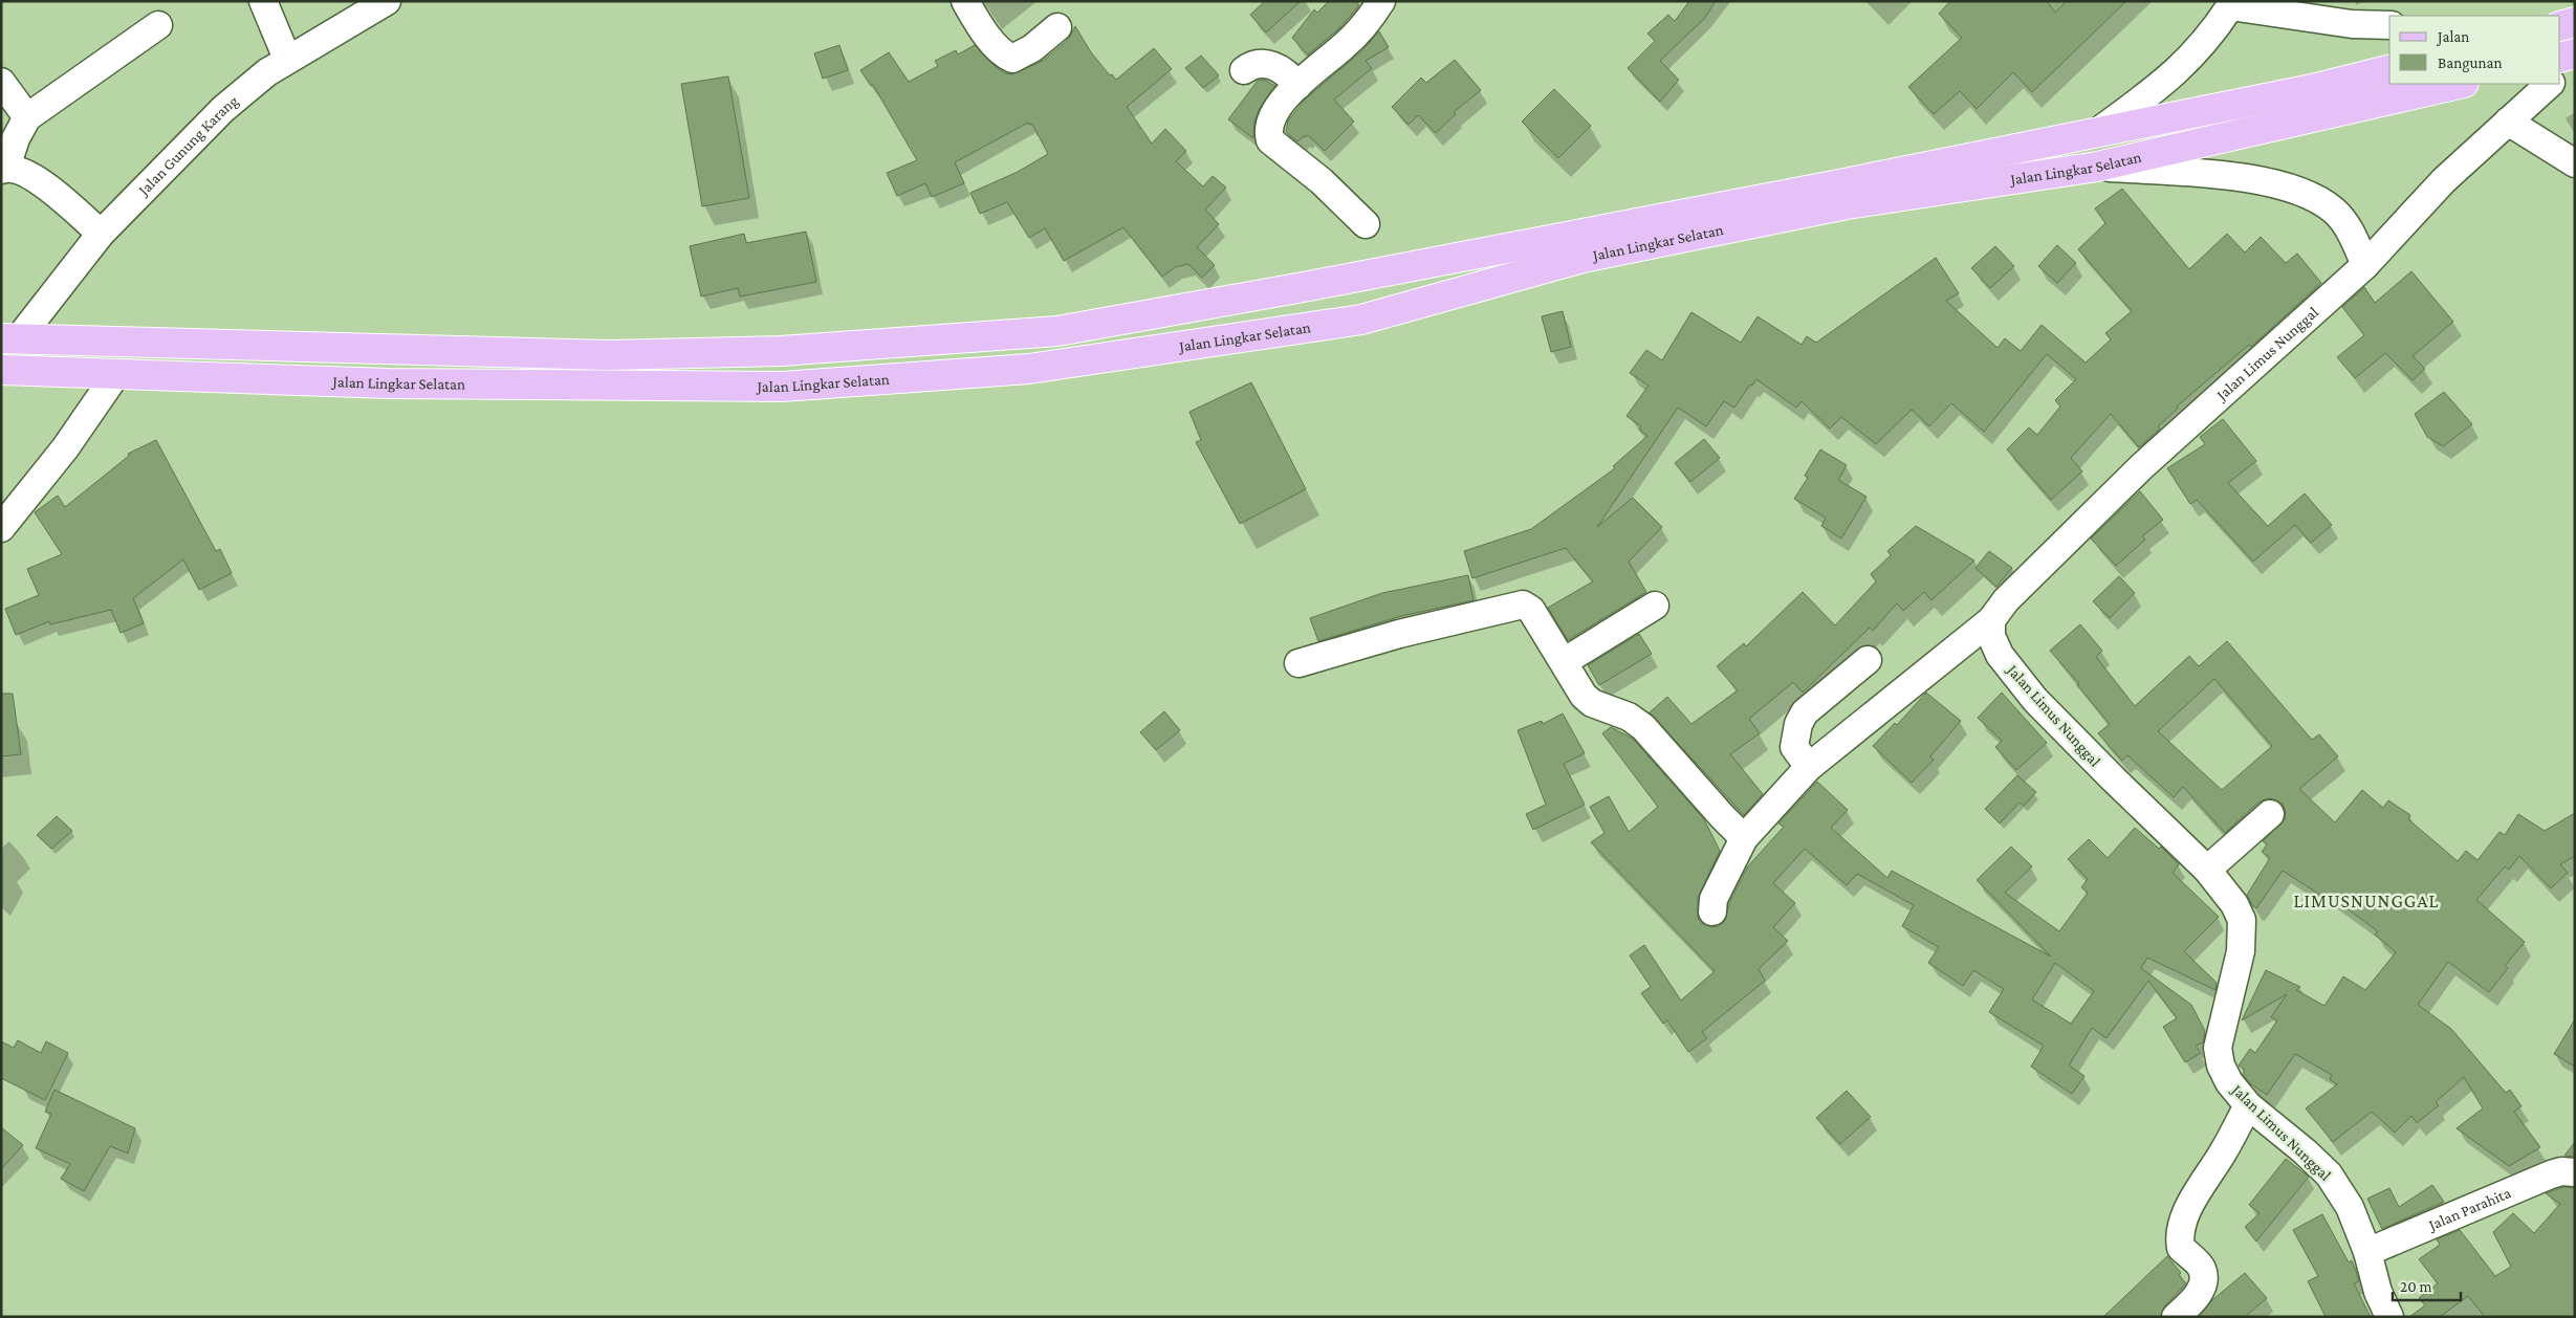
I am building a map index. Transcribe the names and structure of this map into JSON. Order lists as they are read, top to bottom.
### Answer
{
  "streets": {
    "main road": ["Jalan Lingkar Selatan"],
    "street": ["Jalan Gunung Karang", "Jalan Limus Nunggal", "Jalan Parahita"]
  },
  "crossings": [
    ["Jalan Gunung Karang", "Jalan Lingkar Selatan"],
    ["Jalan Limus Nunggal", "Jalan Parahita"]
  ],
  "districts": ["LIMUSNUNGGAL"],
  "legend": ["Jalan", "Bangunan"],
  "scale_bar": "20 m"
}
